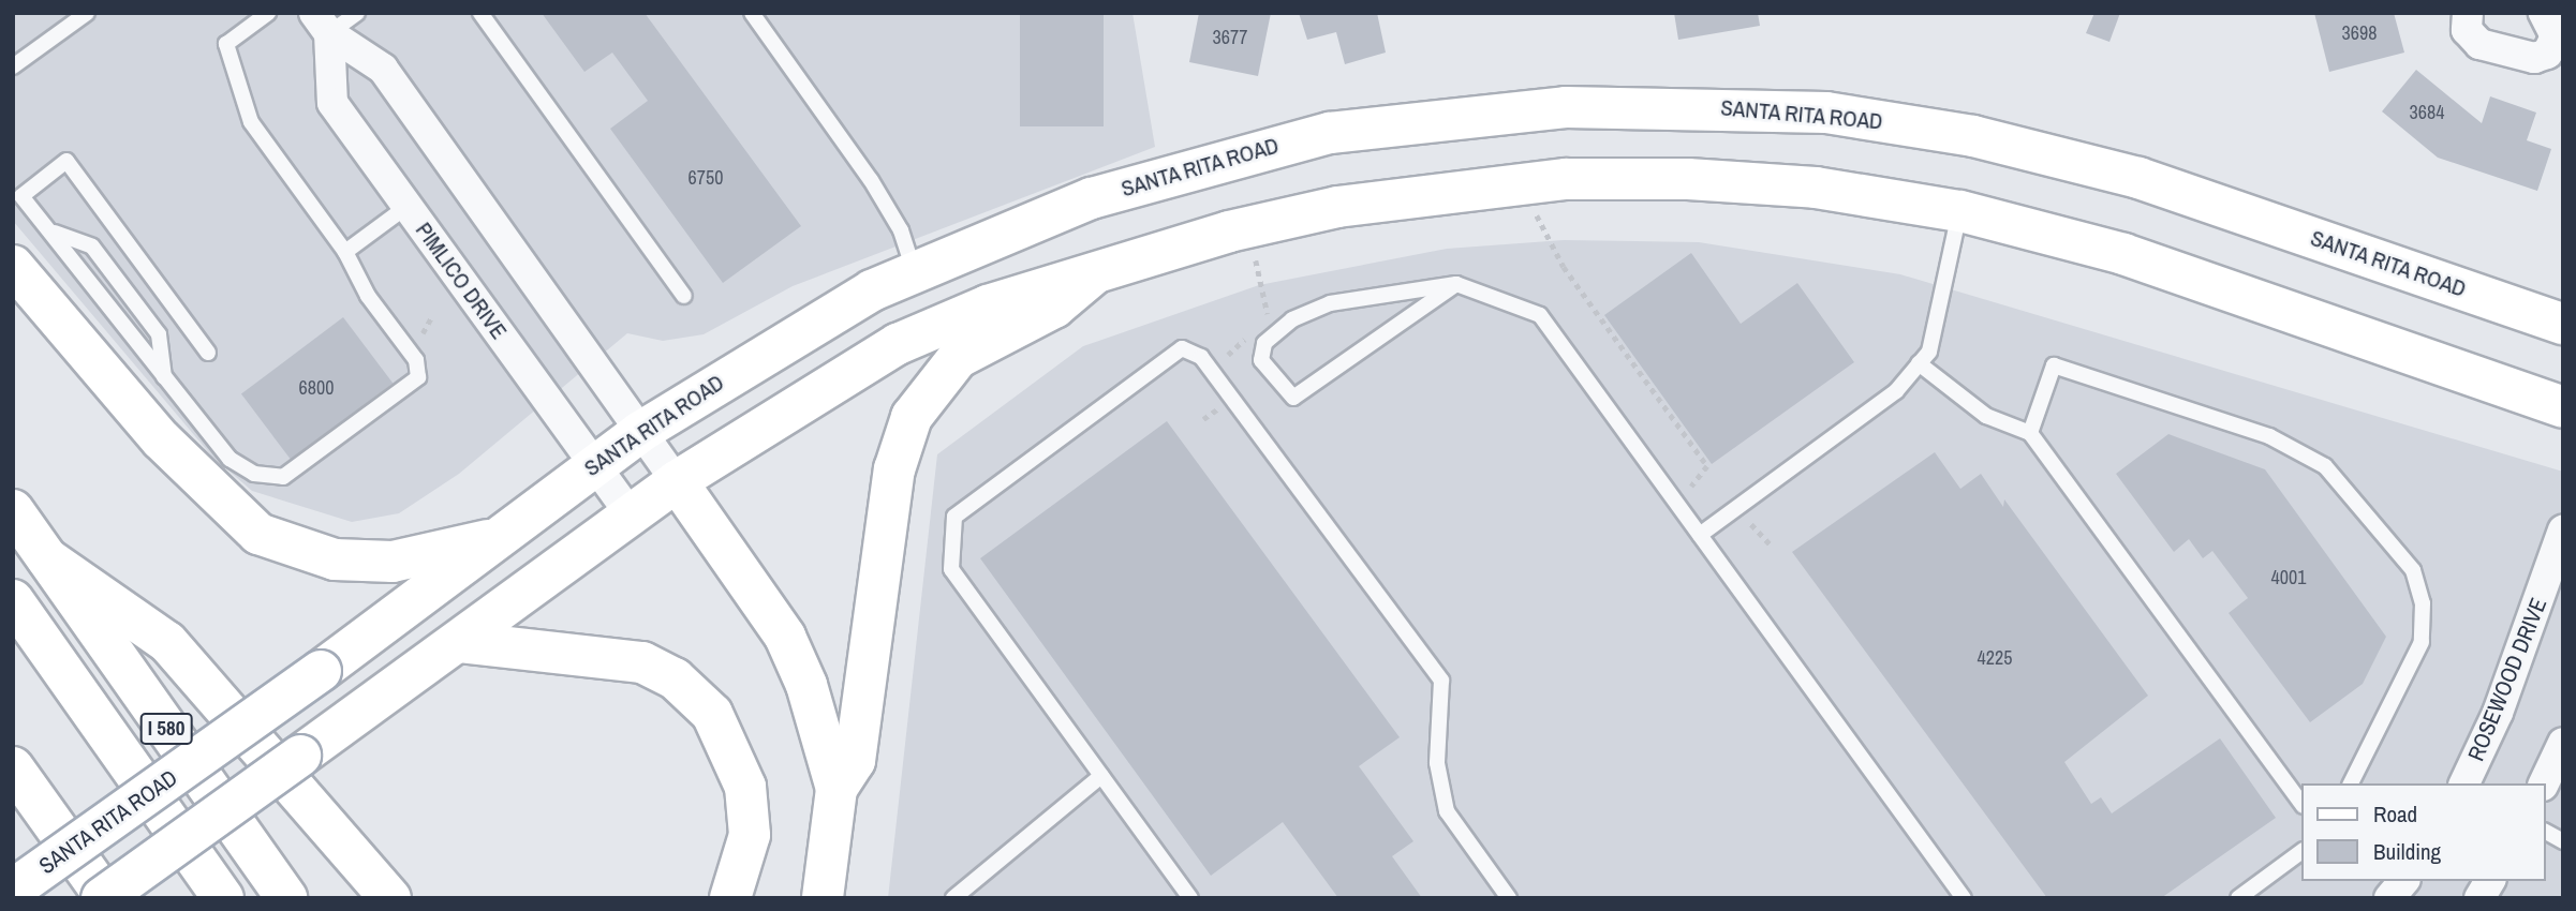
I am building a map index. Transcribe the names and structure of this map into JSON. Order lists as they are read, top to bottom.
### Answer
{
  "streets": {
    "main road": ["SANTA RITA ROAD", "I 580"],
    "street": ["PIMLICO DRIVE", "ROSEWOOD DRIVE"]
  },
  "crossings": [
    ["SANTA RITA ROAD", "PIMLICO DRIVE"]
  ],
  "house_numbers": [
    "3698",
    "3677",
    "3684",
    "6750",
    "6800",
    "4001",
    "4225"
  ],
  "legend": ["Road", "Building"]
}
